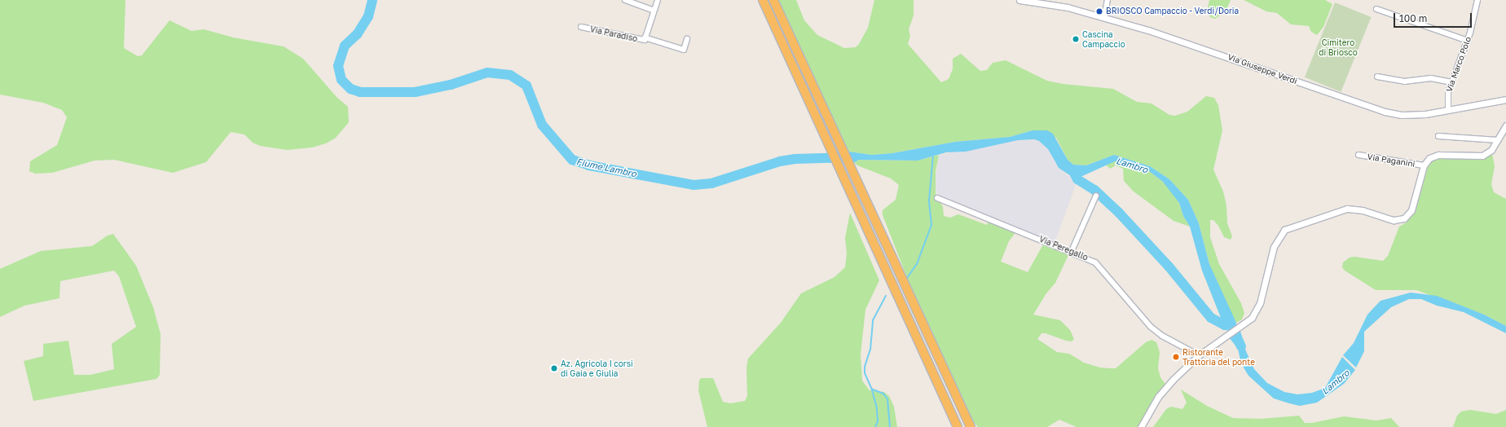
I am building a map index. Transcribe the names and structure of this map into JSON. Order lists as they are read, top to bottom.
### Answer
{
  "streets": {
    "street": [
      "Via Paradiso",
      "Via Marco Polo",
      "Via Giuseppe Verdi",
      "Via Paganini",
      "Via Peregallo"
    ]
  },
  "crossings": [
    ["Via Marco Polo", "Via Giuseppe Verdi"]
  ],
  "water": ["Lambro", "Fiume Lambro"],
  "parks": ["Cimitero di Briosco"],
  "places": [
    "BRIOSCO Campaccio - Verdi/Doria",
    "Cascina Campaccio",
    "Ristorante Trattoria del ponte",
    "Az. Agricola I corsi di Gaia e Giulia"
  ],
  "scale_bar": "100 m"
}
